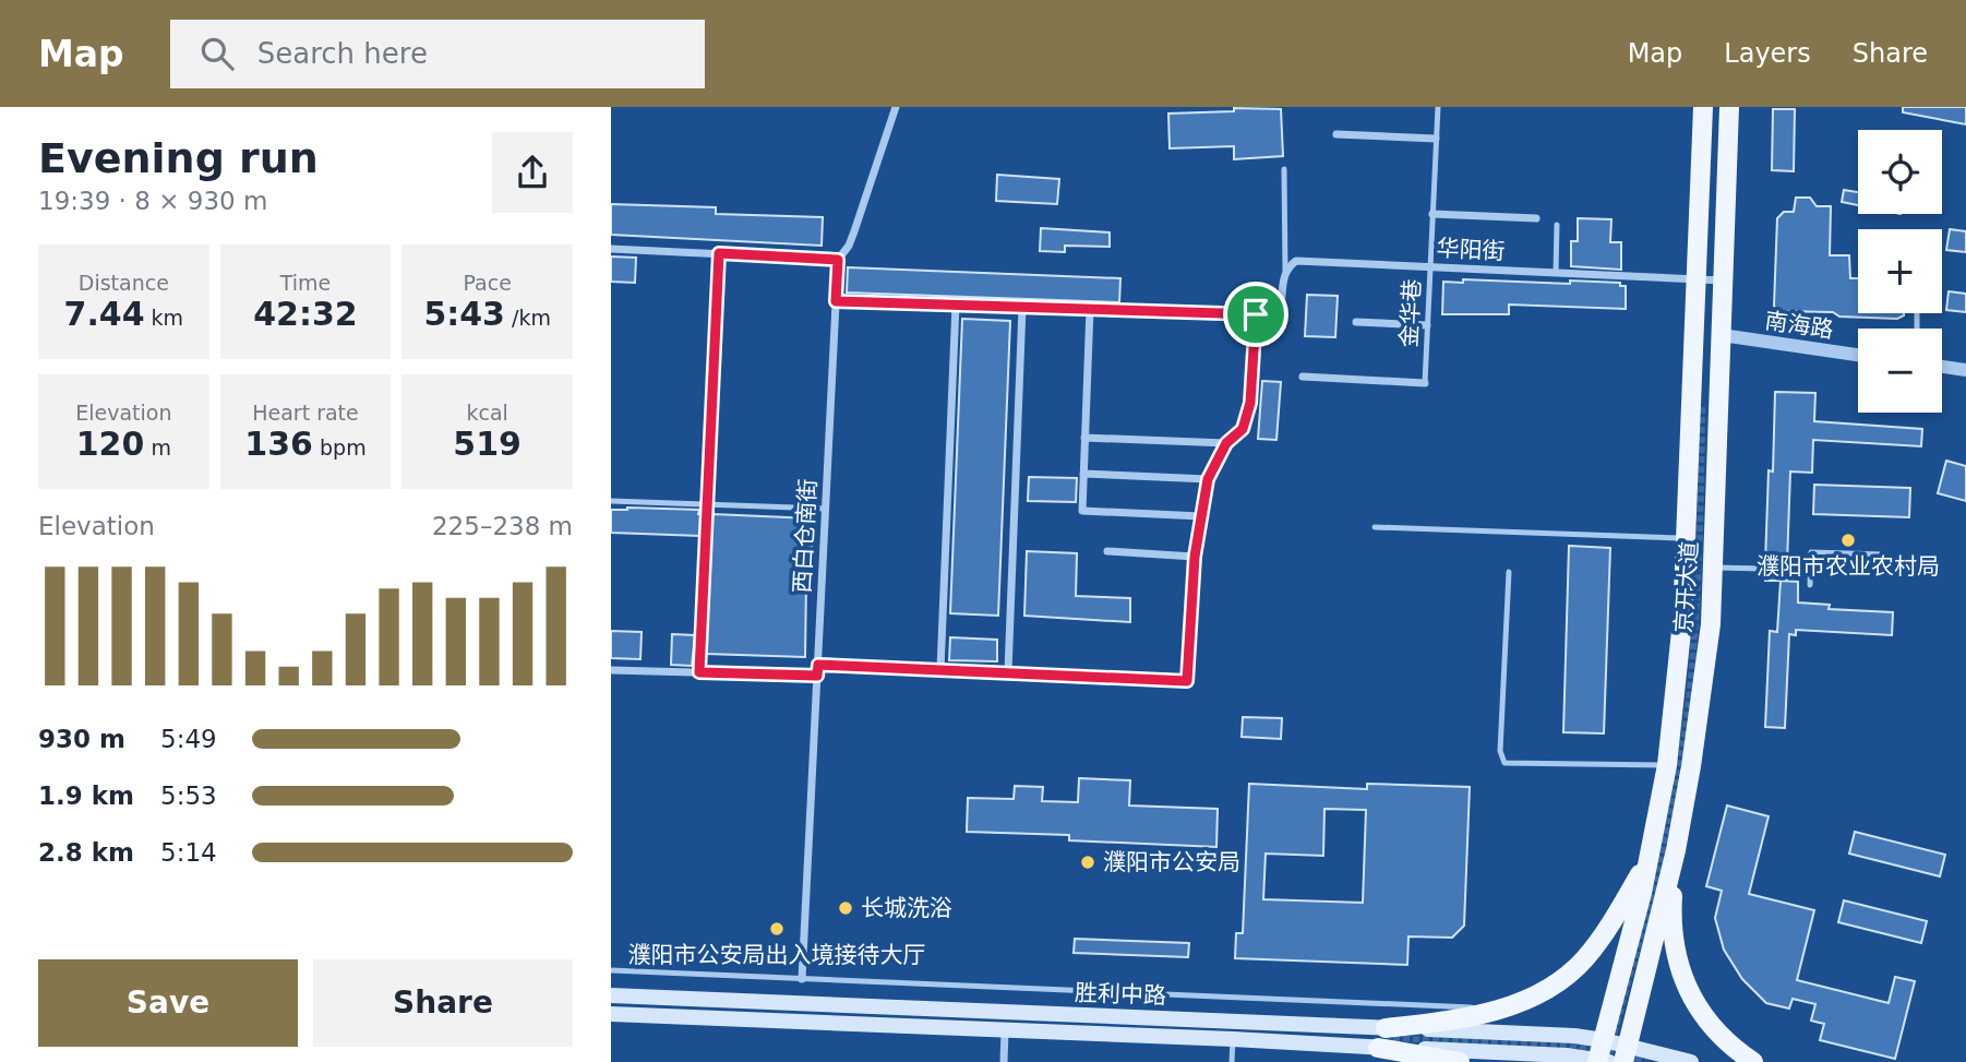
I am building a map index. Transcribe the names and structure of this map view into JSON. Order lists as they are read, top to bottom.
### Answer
{
  "streets": {
    "main road": ["京开大道", "胜利中路"],
    "street": ["华阳街", "南海路", "西白仓南街"],
    "lane": ["金华巷"]
  },
  "crossings": [
    ["华阳街", "金华巷"],
    ["华阳街", "京开大道"],
    ["南海路", "京开大道"],
    ["京开大道", "胜利中路"]
  ],
  "places": [
    "濮阳市农业农村局",
    "濮阳市公安局",
    "长城洗浴",
    "濮阳市公安局出入境接待大厅"
  ],
  "page": {
    "header": "Map",
    "search": "Search here",
    "nav": ["Map", "Layers", "Share"],
    "heading": ["Evening run", "19:39 · 8 × 930 m"],
    "map_buttons": ["+", "−"],
    "stats": [
      ["Distance", "7.44 km"],
      ["Time", "42:32"],
      ["Pace", "5:43 /km"],
      ["Elevation", "120 m"],
      ["Heart rate", "136 bpm"],
      ["kcal", "519"]
    ],
    "chart": ["Elevation", "225–238 m"],
    "list": [
      {
        "name": "930 m",
        "note": "5:49"
      },
      {
        "name": "1.9 km",
        "note": "5:53"
      },
      {
        "name": "2.8 km",
        "note": "5:14"
      }
    ],
    "buttons": ["Save", "Share"]
  }
}
